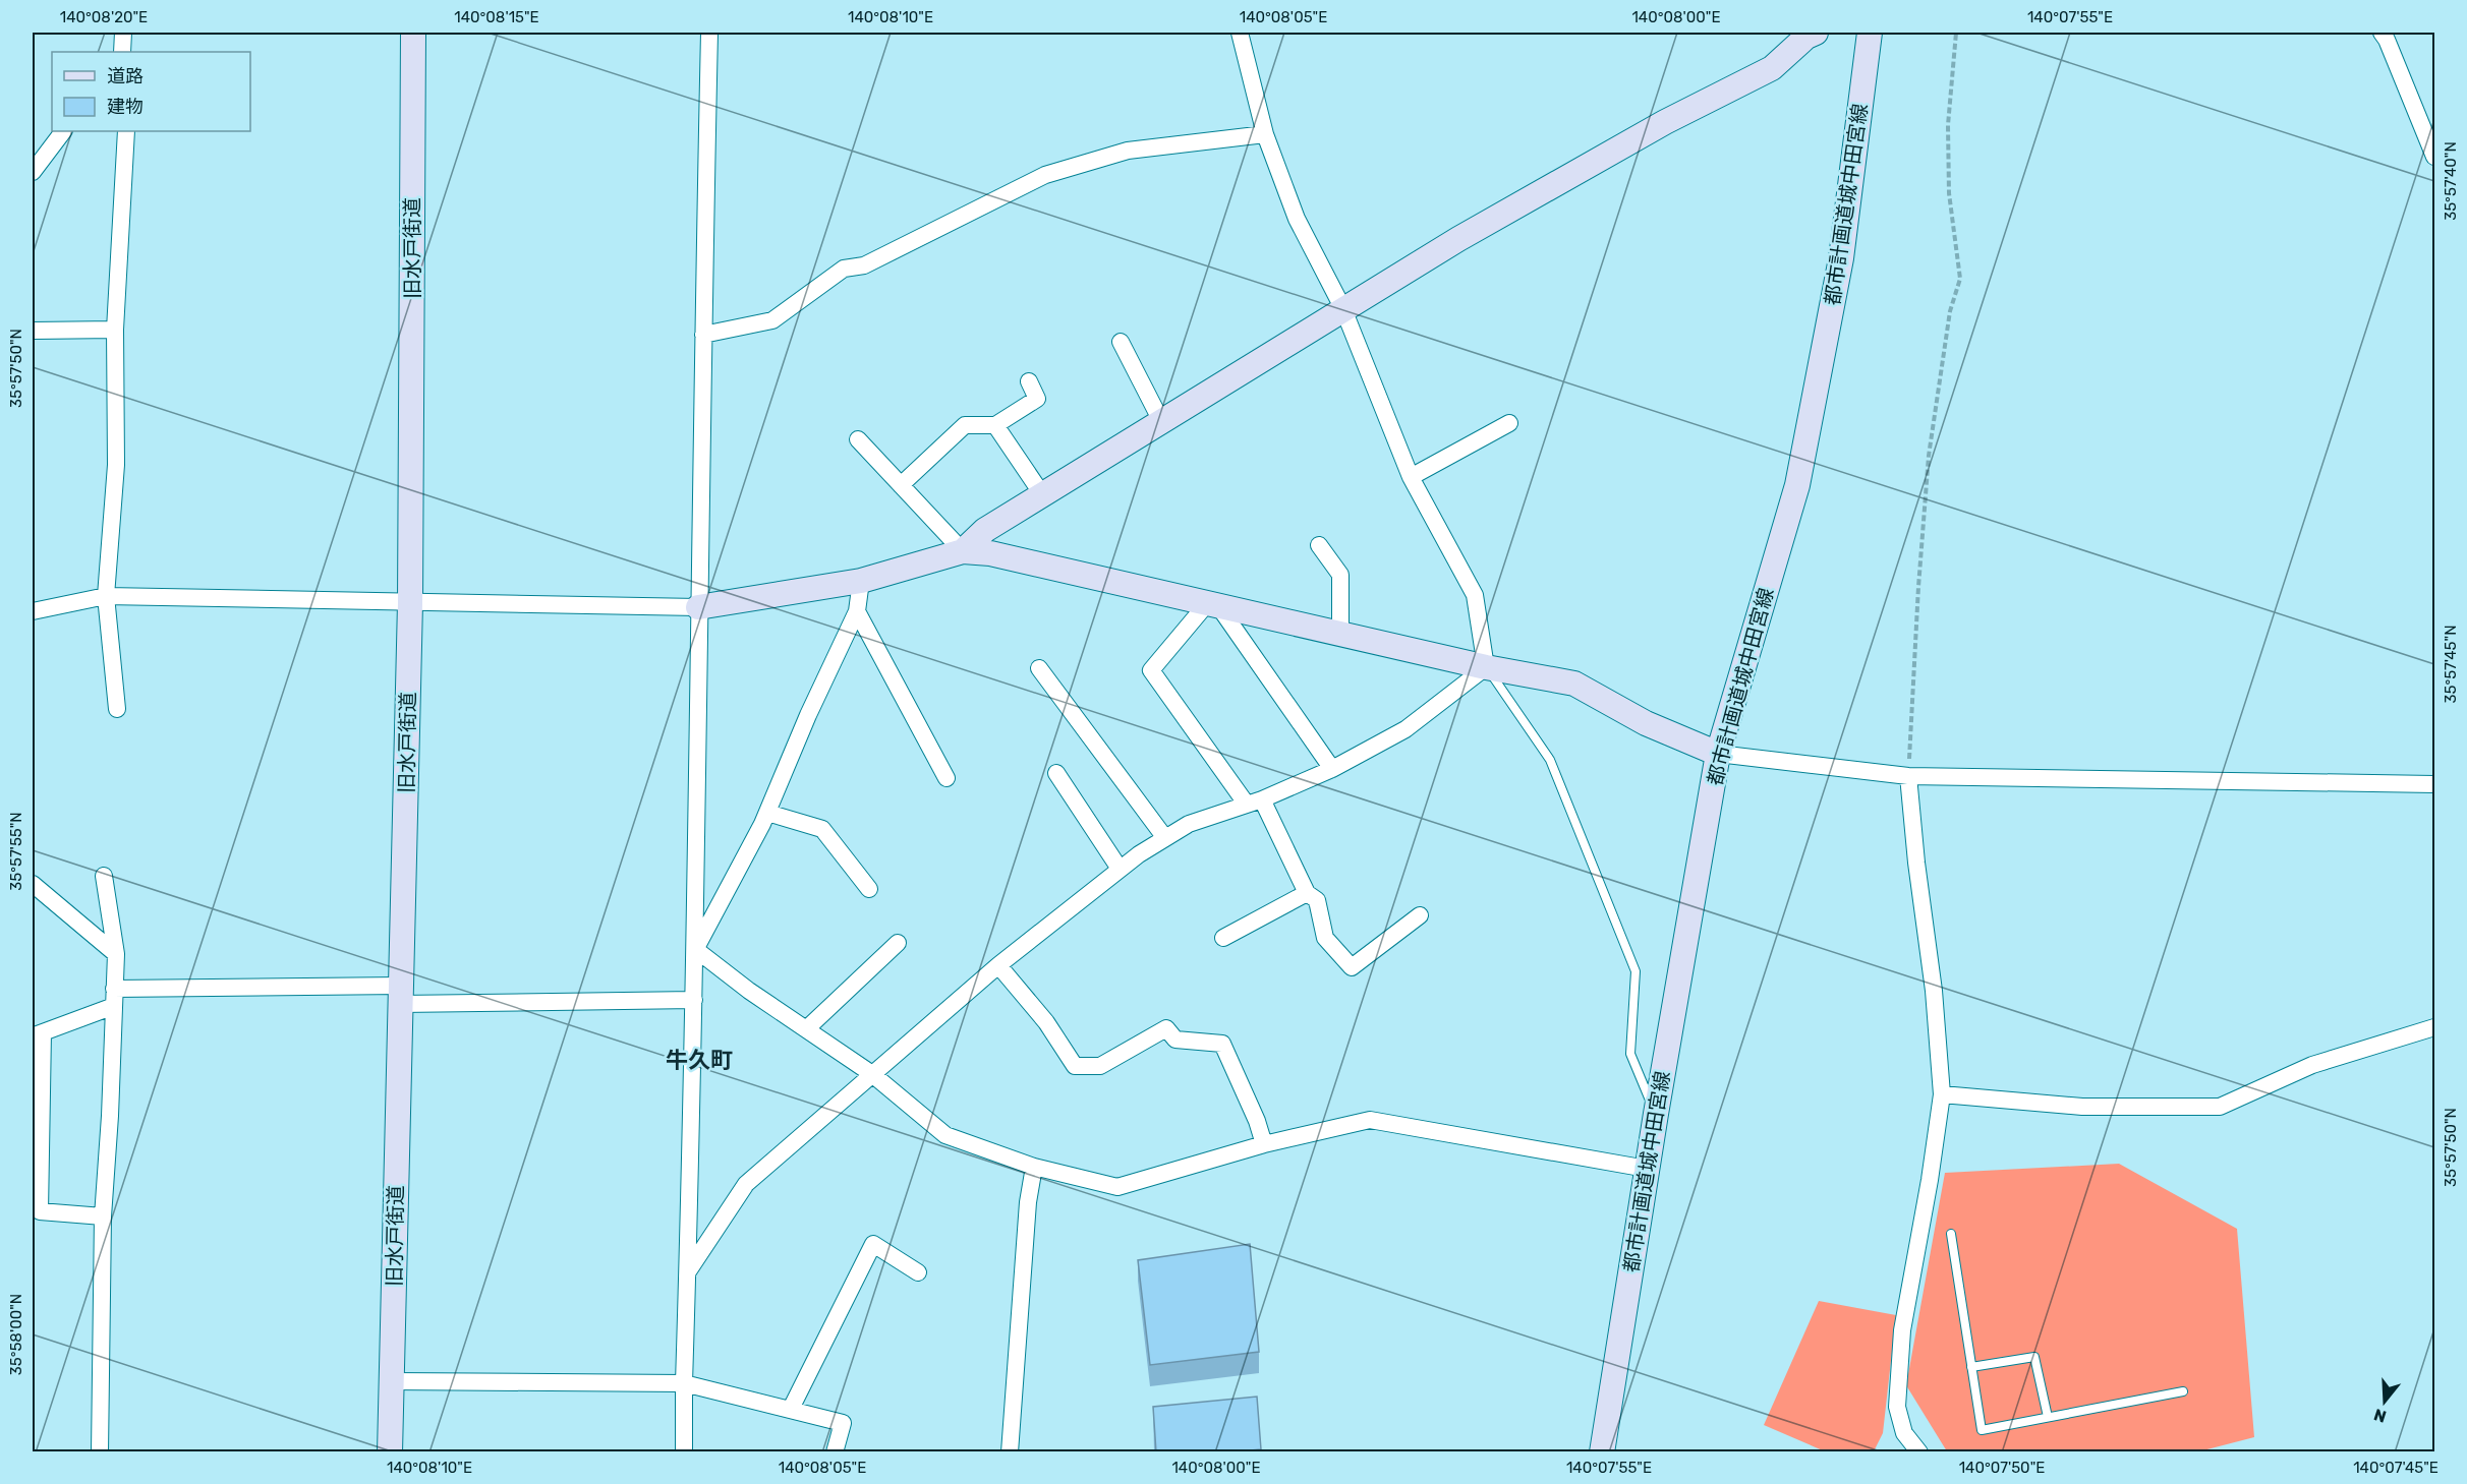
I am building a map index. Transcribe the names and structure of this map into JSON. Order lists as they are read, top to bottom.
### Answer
{
  "streets": {
    "street": ["都市計画道城中田宮線", "旧水戸街道"]
  },
  "districts": ["牛久町"],
  "legend": ["道路", "建物"],
  "north": "bottom",
  "coordinates": [
    "140°08'20\"E",
    "140°08'15\"E",
    "140°08'10\"E",
    "140°08'05\"E",
    "140°08'00\"E",
    "140°07'55\"E",
    "35°57'40\"N",
    "35°57'50\"N",
    "35°57'45\"N",
    "35°57'55\"N",
    "35°58'00\"N",
    "140°07'50\"E",
    "140°07'45\"E"
  ]
}
